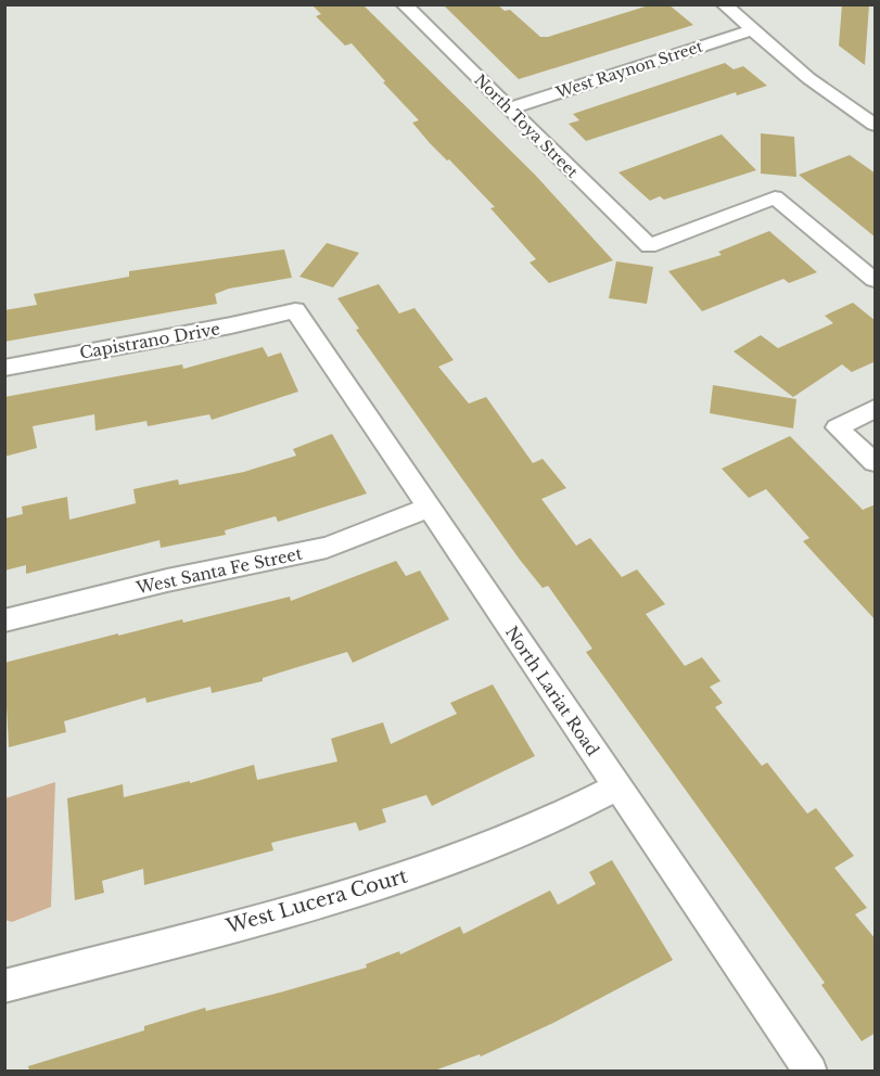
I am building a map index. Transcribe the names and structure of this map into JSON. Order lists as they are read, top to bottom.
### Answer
{
  "streets": {
    "street": [
      "West Raynon Street",
      "North Toya Street",
      "Capistrano Drive",
      "West Santa Fe Street",
      "North Lariat Road",
      "West Lucera Court"
    ]
  },
  "crossings": [
    ["West Raynon Street", "North Toya Street"],
    ["Capistrano Drive", "North Lariat Road"],
    ["West Santa Fe Street", "North Lariat Road"],
    ["North Lariat Road", "West Lucera Court"]
  ]
}
